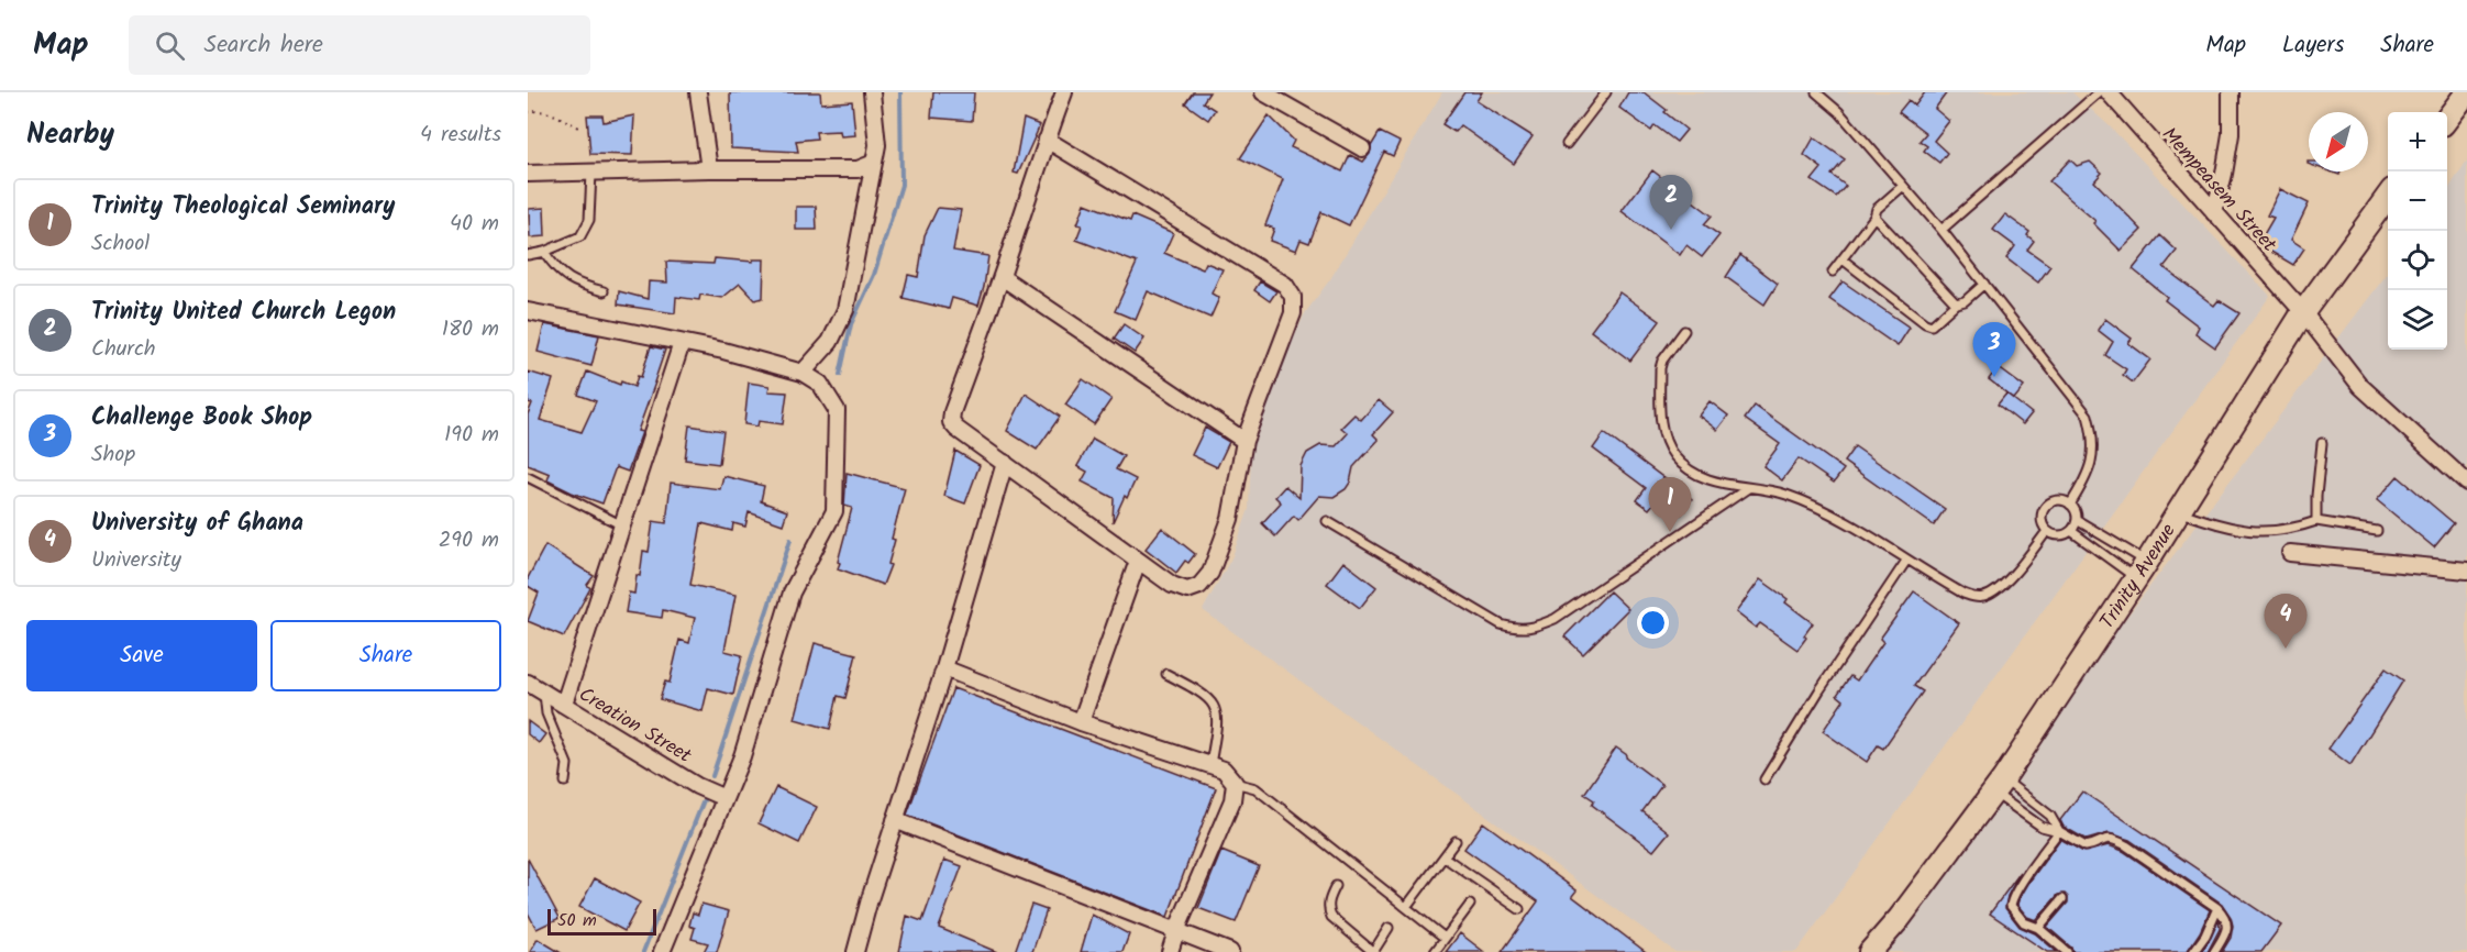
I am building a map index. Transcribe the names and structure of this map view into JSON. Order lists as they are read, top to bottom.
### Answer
{
  "streets": {
    "street": ["Mempeasem Street", "Trinity Avenue", "Creation Street"]
  },
  "crossings": [
    ["Mempeasem Street", "Trinity Avenue"]
  ],
  "scale_bar": "50 m",
  "north": "bottom left",
  "page": {
    "header": "Map",
    "search": "Search here",
    "nav": ["Map", "Layers", "Share"],
    "heading": ["Nearby", "4 results"],
    "map_buttons": ["+", "−"],
    "pins": [
      "2",
      "3",
      "1",
      "4"
    ],
    "list": [
      {
        "mark": "1",
        "name": "Trinity Theological Seminary",
        "note": "School",
        "value": "40 m"
      },
      {
        "mark": "2",
        "name": "Trinity United Church Legon",
        "note": "Church",
        "value": "180 m"
      },
      {
        "mark": "3",
        "name": "Challenge Book Shop",
        "note": "Shop",
        "value": "190 m"
      },
      {
        "mark": "4",
        "name": "University of Ghana",
        "note": "University",
        "value": "290 m"
      }
    ],
    "buttons": ["Save", "Share"],
    "scale": "50 m"
  }
}
